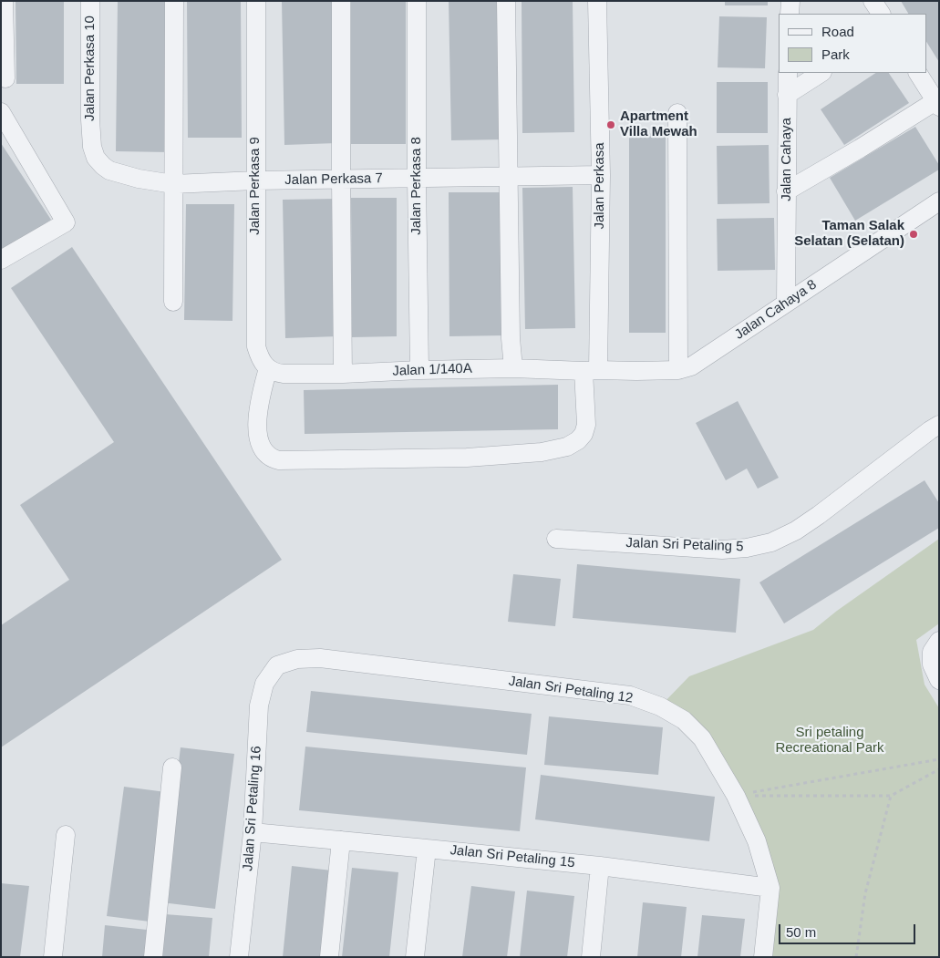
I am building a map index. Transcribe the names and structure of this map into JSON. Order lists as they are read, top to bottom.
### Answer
{
  "streets": {
    "street": [
      "Jalan Perkasa 10",
      "Jalan Cahaya",
      "Jalan Perkasa 7",
      "Jalan Perkasa 9",
      "Jalan Perkasa 8",
      "Jalan Perkasa",
      "Jalan Cahaya 8",
      "Jalan 1/140A",
      "Jalan Sri Petaling 5",
      "Jalan Sri Petaling 12",
      "Jalan Sri Petaling 16",
      "Jalan Sri Petaling 15"
    ]
  },
  "crossings": [
    ["Jalan Perkasa 10", "Jalan Perkasa 7"],
    ["Jalan Cahaya", "Jalan Cahaya 8"],
    ["Jalan Perkasa 7", "Jalan Perkasa 9"],
    ["Jalan Perkasa 7", "Jalan Perkasa 8"],
    ["Jalan Perkasa 7", "Jalan Perkasa"],
    ["Jalan Perkasa 9", "Jalan Perkasa"],
    ["Jalan Perkasa 9", "Jalan 1/140A"],
    ["Jalan Perkasa 8", "Jalan 1/140A"],
    ["Jalan Perkasa", "Jalan Cahaya 8"],
    ["Jalan Perkasa", "Jalan 1/140A"],
    ["Jalan Cahaya 8", "Jalan 1/140A"],
    ["Jalan Sri Petaling 12", "Jalan Sri Petaling 16"],
    ["Jalan Sri Petaling 12", "Jalan Sri Petaling 15"],
    ["Jalan Sri Petaling 16", "Jalan Sri Petaling 15"]
  ],
  "parks": ["Sri petaling Recreational Park"],
  "places": ["Apartment Villa Mewah", "Taman Salak Selatan (Selatan)"],
  "legend": ["Road", "Park"],
  "scale_bar": "50 m"
}
